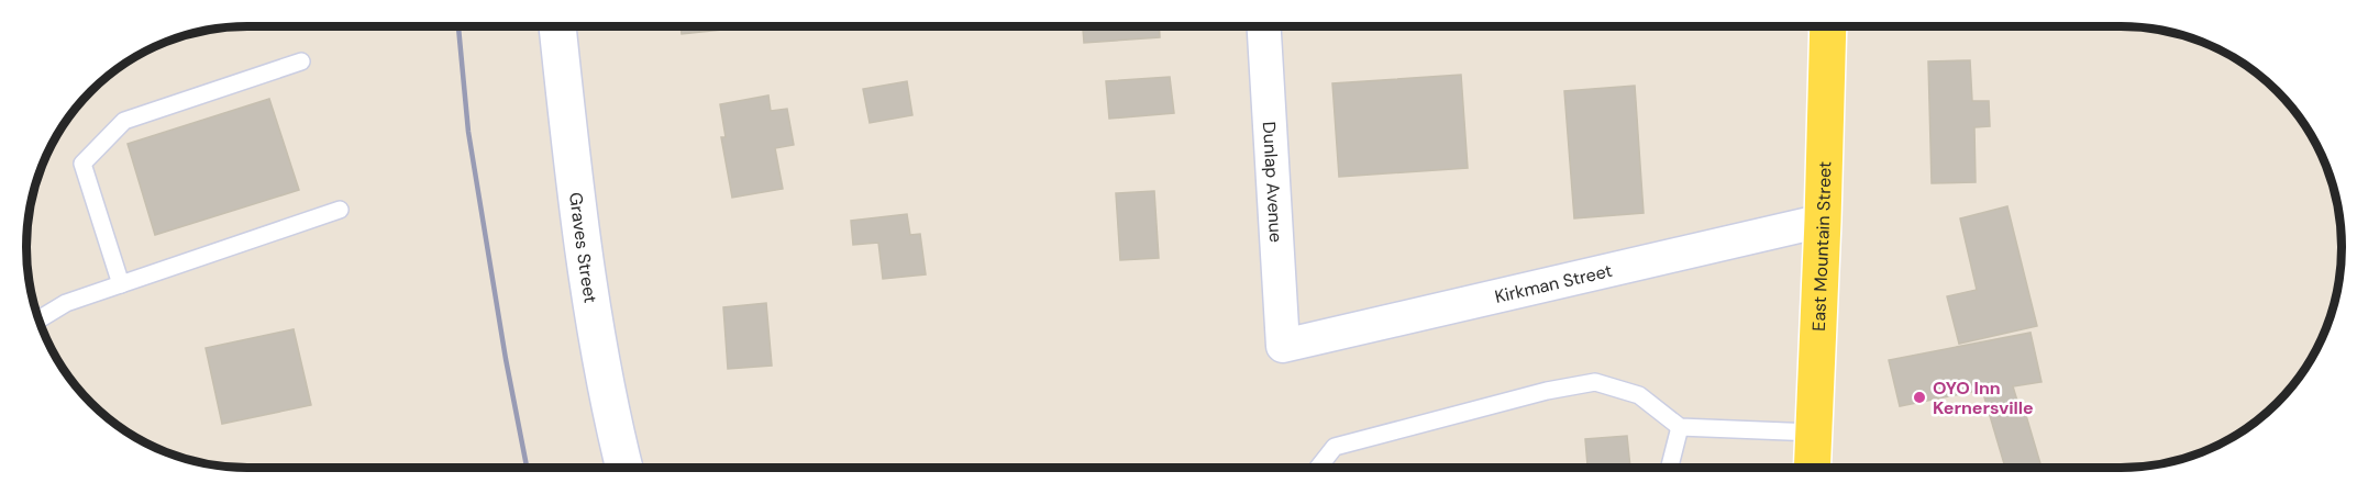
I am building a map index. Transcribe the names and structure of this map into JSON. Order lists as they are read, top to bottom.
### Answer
{
  "streets": {
    "main road": ["East Mountain Street"],
    "street": ["Dunlap Avenue", "Graves Street", "Kirkman Street"]
  },
  "crossings": [
    ["Dunlap Avenue", "Kirkman Street"],
    ["East Mountain Street", "Kirkman Street"]
  ],
  "places": ["OYO Inn Kernersville"]
}
